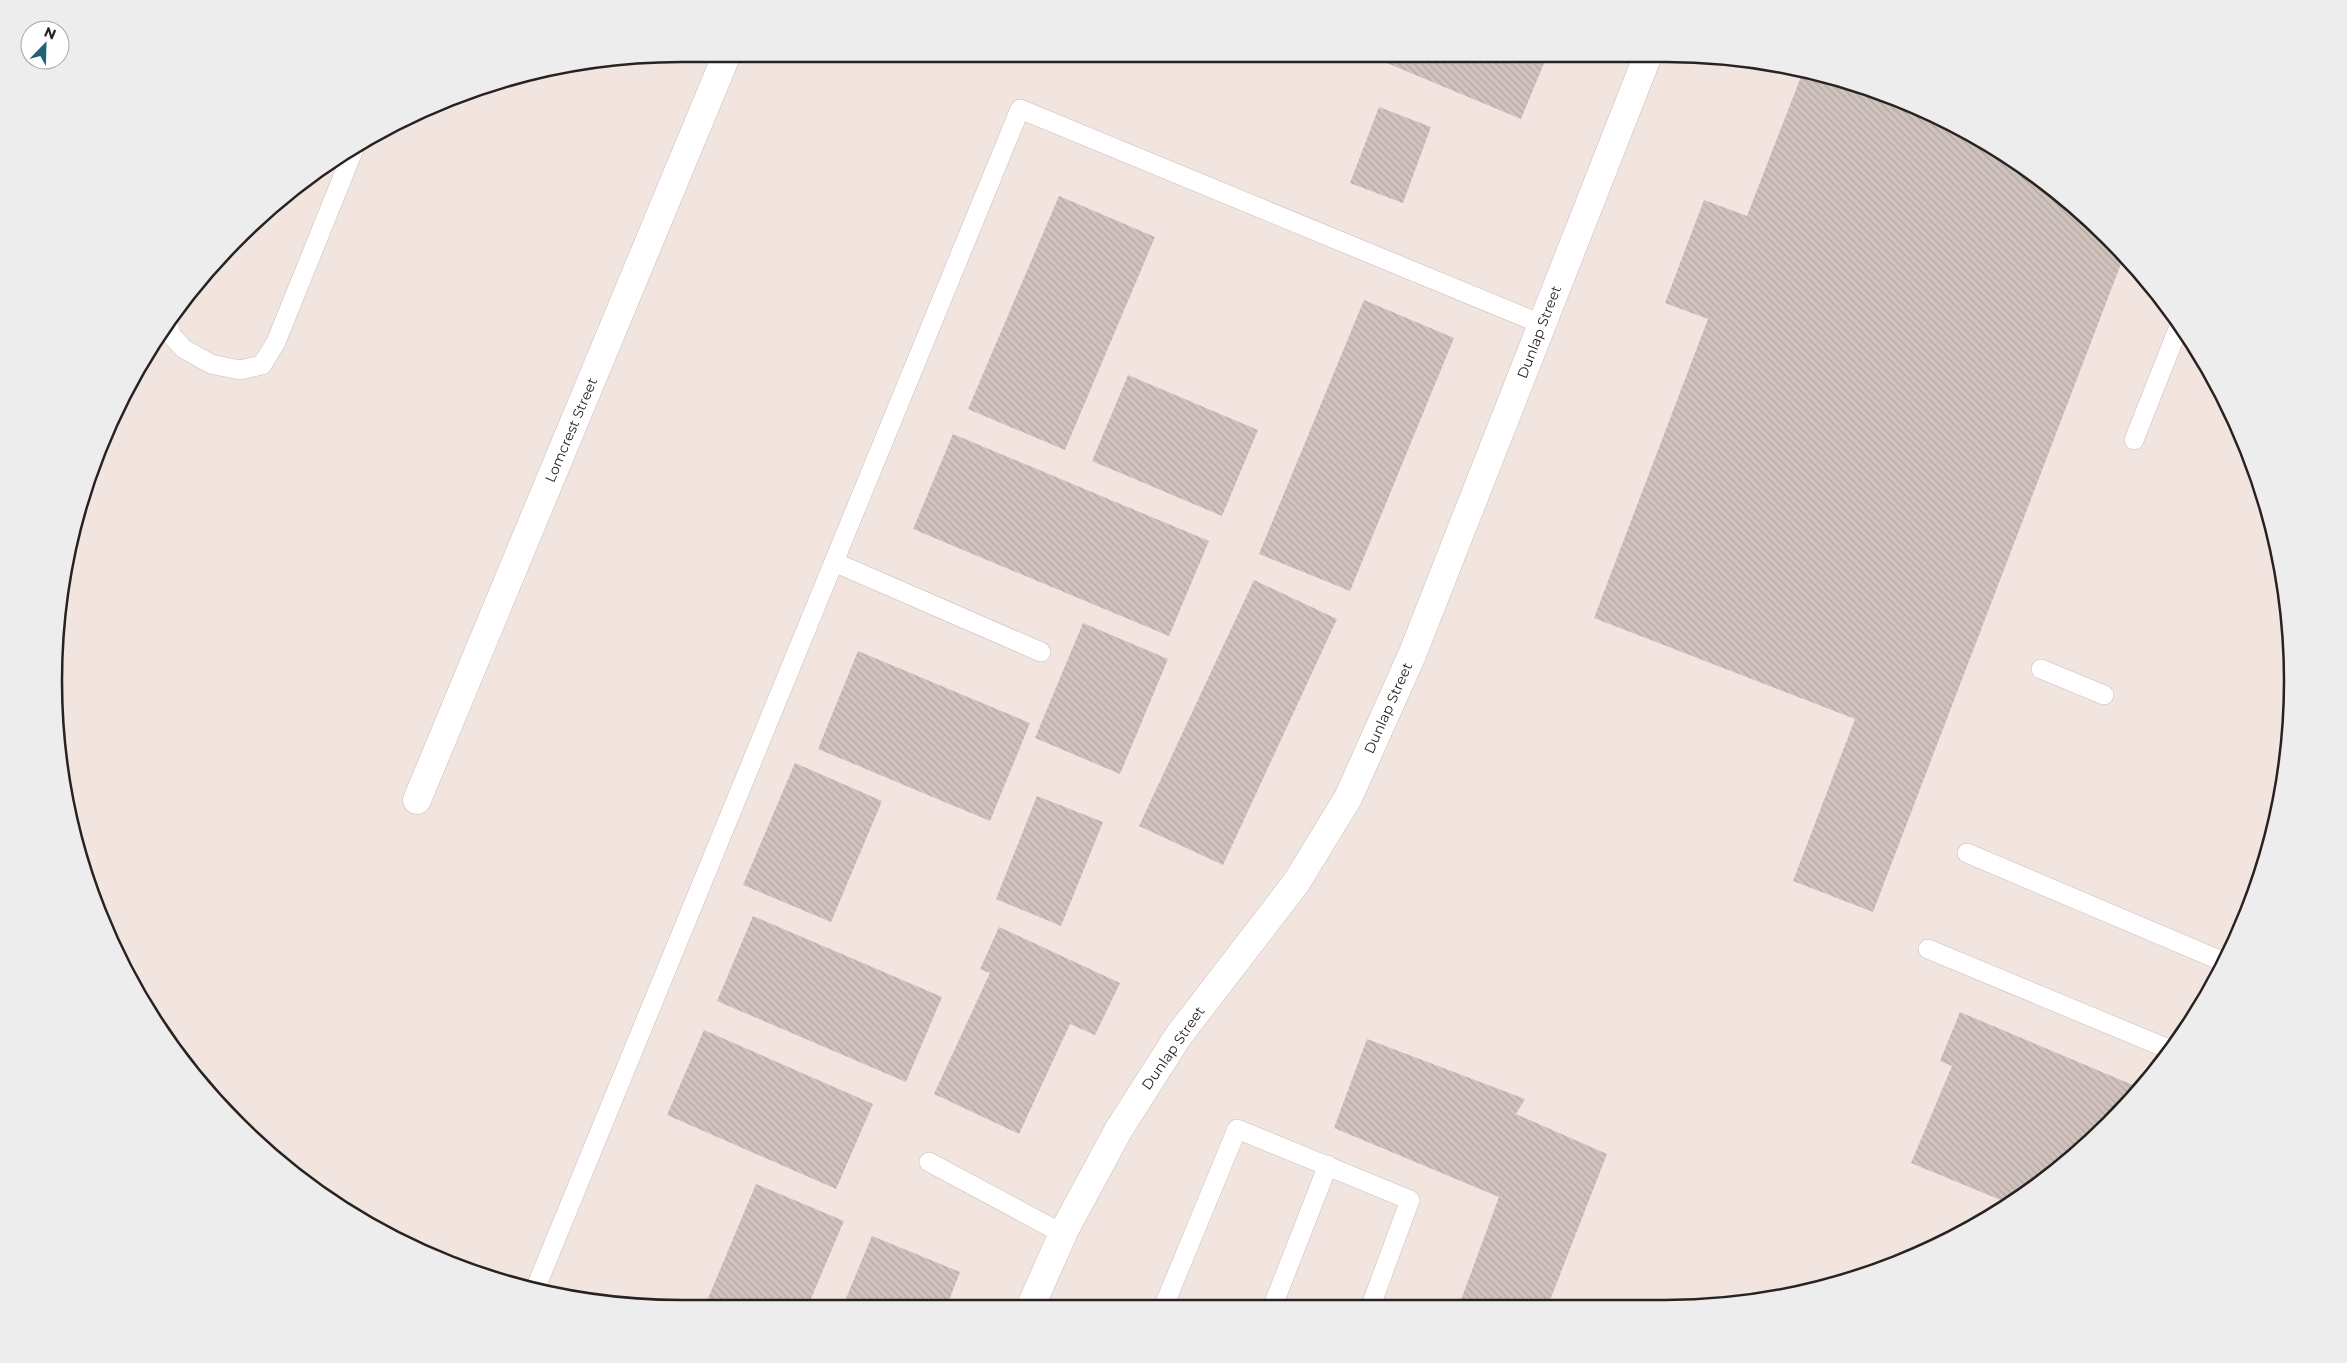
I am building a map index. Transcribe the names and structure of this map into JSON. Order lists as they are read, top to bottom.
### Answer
{
  "streets": {
    "street": ["Dunlap Street", "Lomcrest Street"]
  },
  "north": "top right"
}
